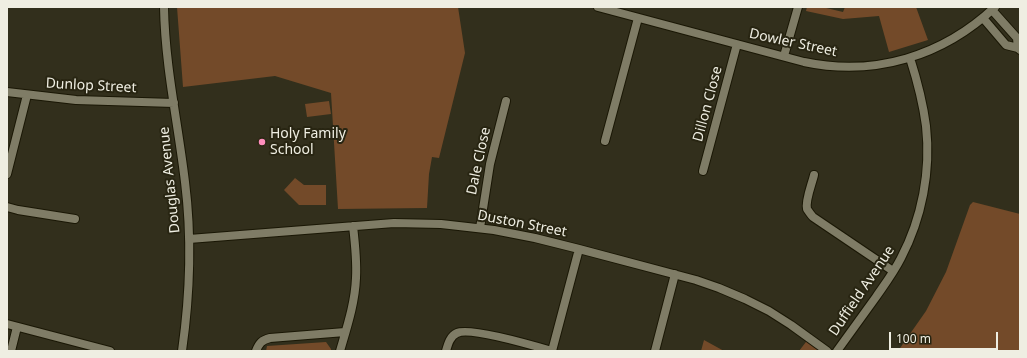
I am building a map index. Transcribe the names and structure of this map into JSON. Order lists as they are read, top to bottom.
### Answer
{
  "streets": {
    "street": [
      "Dowler Street",
      "Dunlop Street",
      "Dillon Close",
      "Dale Close",
      "Douglas Avenue",
      "Duston Street",
      "Duffield Avenue"
    ]
  },
  "crossings": [
    ["Dowler Street", "Dillon Close"],
    ["Dowler Street", "Duffield Avenue"],
    ["Dunlop Street", "Douglas Avenue"],
    ["Dale Close", "Duston Street"],
    ["Douglas Avenue", "Duston Street"]
  ],
  "places": ["Holy Family School"],
  "scale_bar": "100 m"
}
